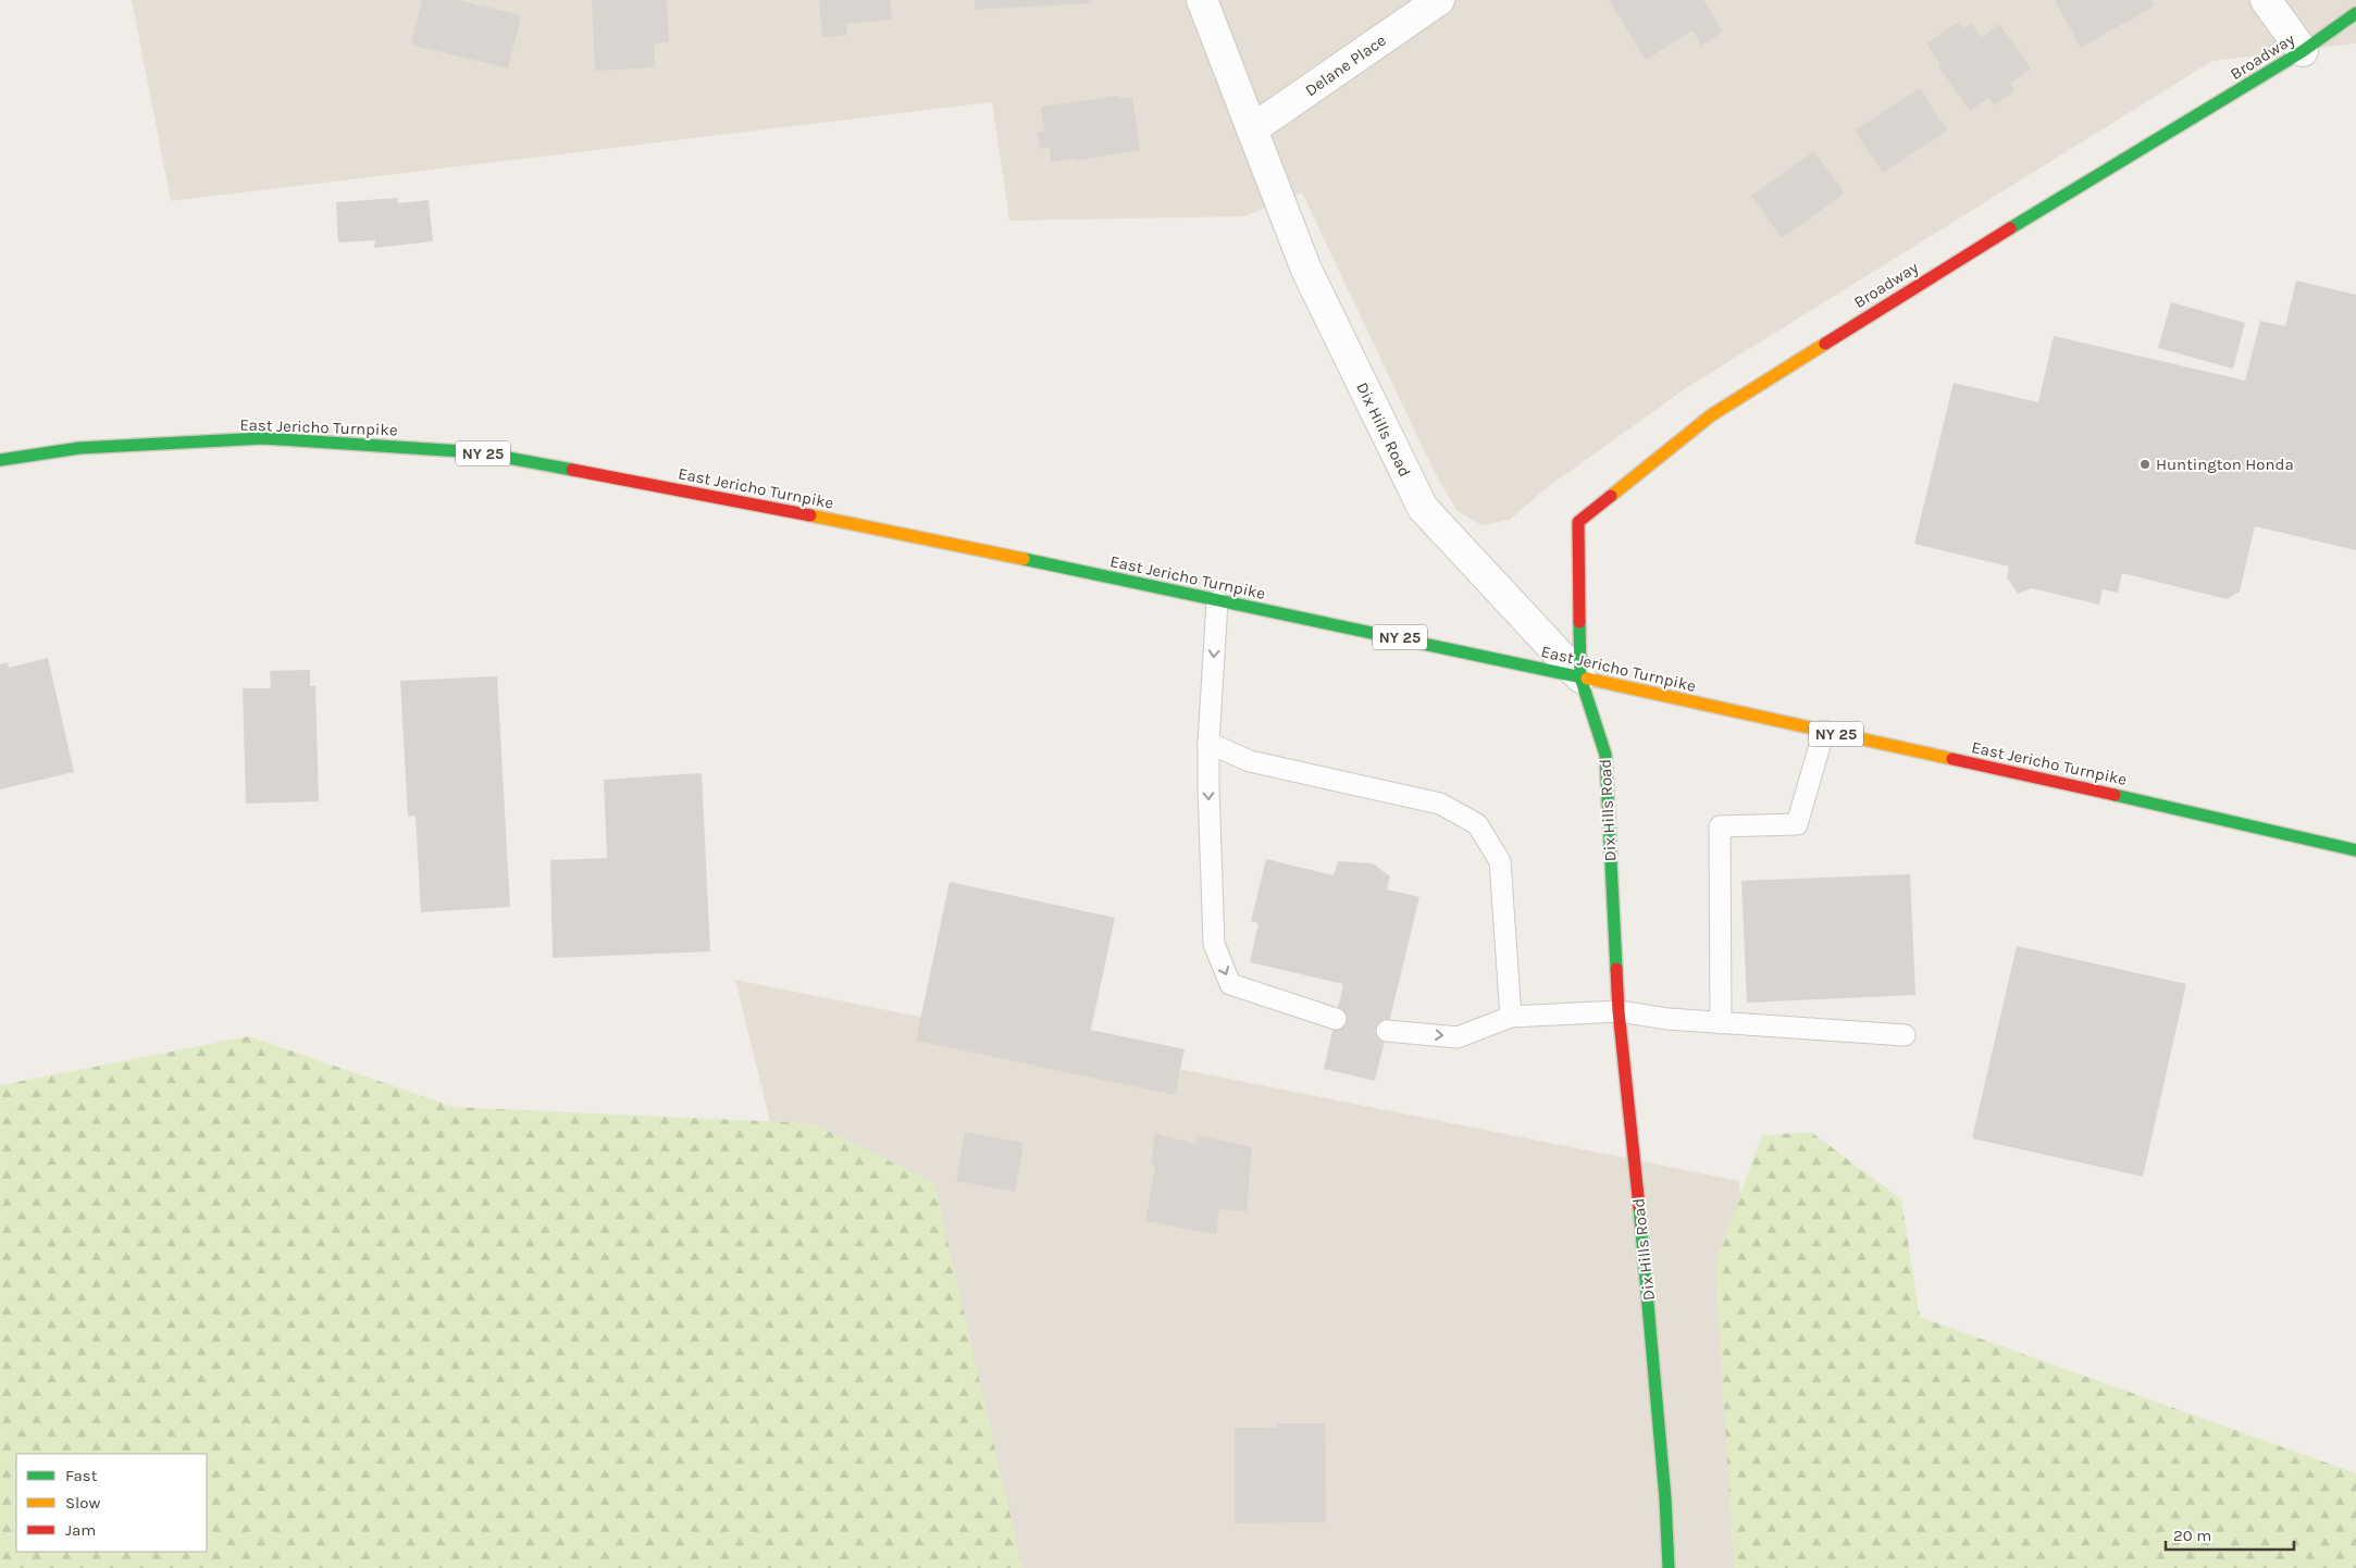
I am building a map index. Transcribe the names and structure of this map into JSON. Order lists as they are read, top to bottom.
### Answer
{
  "streets": {
    "main road": [
      "Broadway",
      "East Jericho Turnpike",
      "Dix Hills Road",
      "NY 25"
    ],
    "street": ["Delane Place"]
  },
  "crossings": [
    ["Broadway", "East Jericho Turnpike"],
    ["Broadway", "Dix Hills Road"],
    ["Delane Place", "Dix Hills Road"],
    ["East Jericho Turnpike", "Dix Hills Road"]
  ],
  "places": ["Huntington Honda"],
  "legend": ["Fast", "Slow", "Jam"],
  "scale_bar": "20 m"
}
